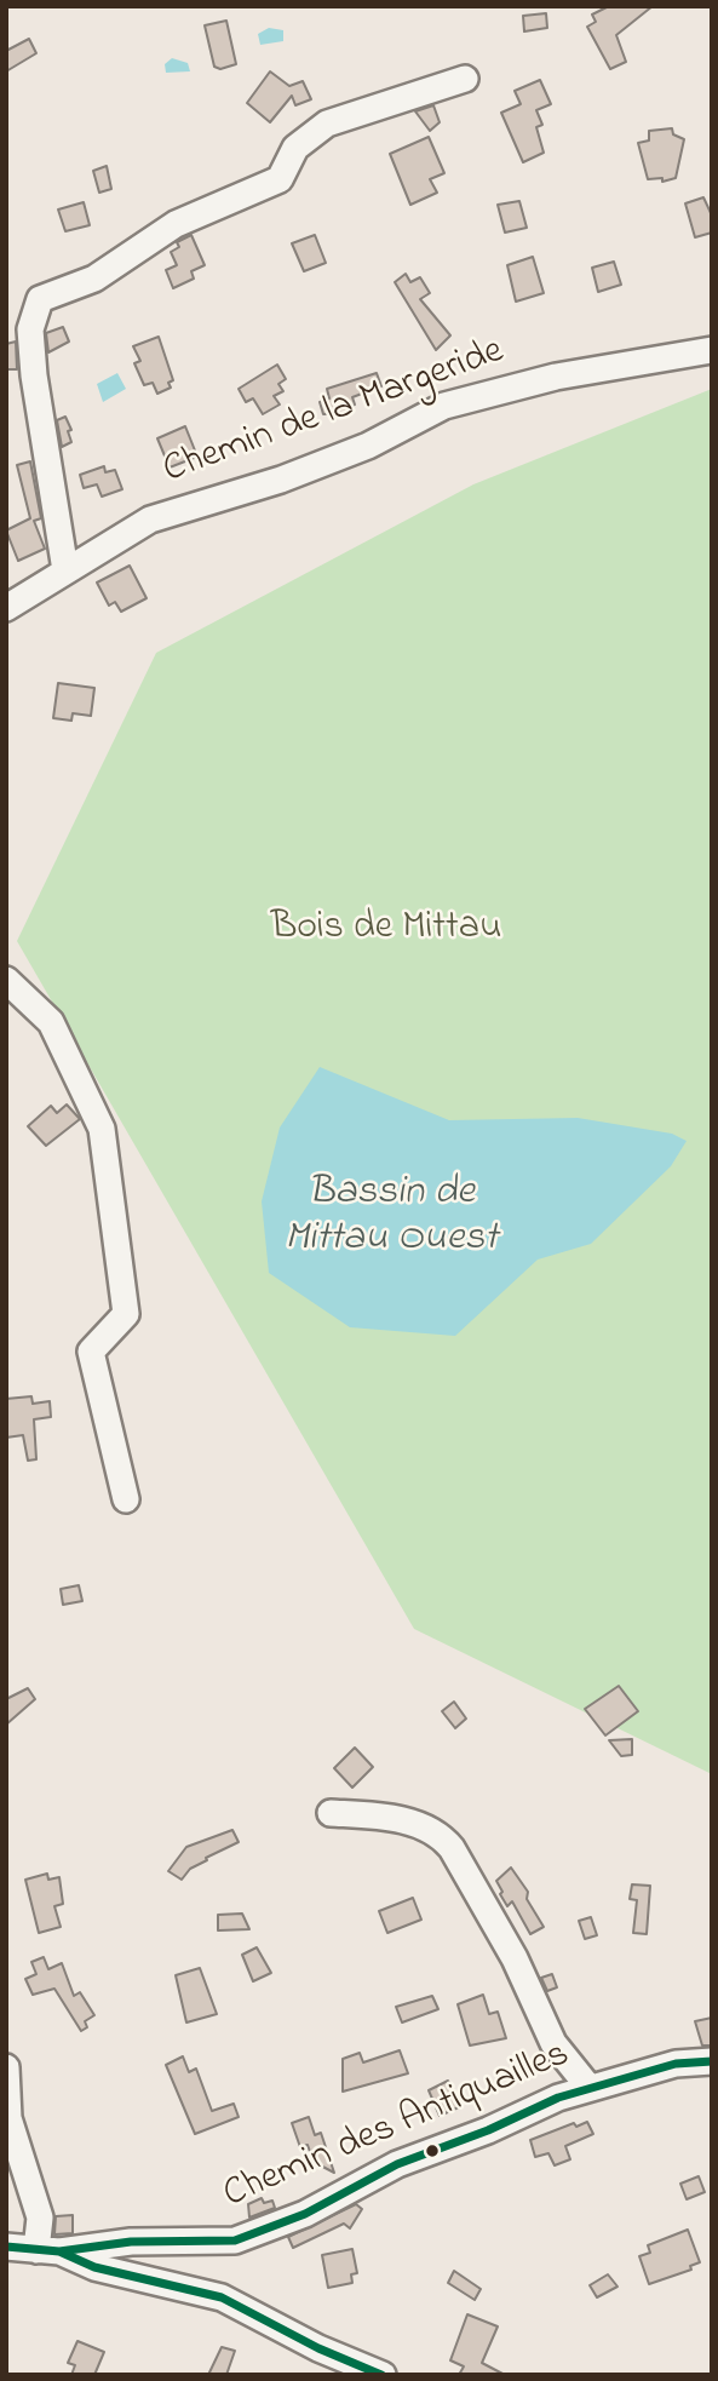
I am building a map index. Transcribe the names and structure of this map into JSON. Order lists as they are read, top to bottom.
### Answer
{
  "streets": {
    "street": ["Chemin de la Margeride", "Chemin des Antiquailles"]
  },
  "water": ["Bassin de Mittau Ouest"],
  "parks": ["Bois de Mittau"]
}
